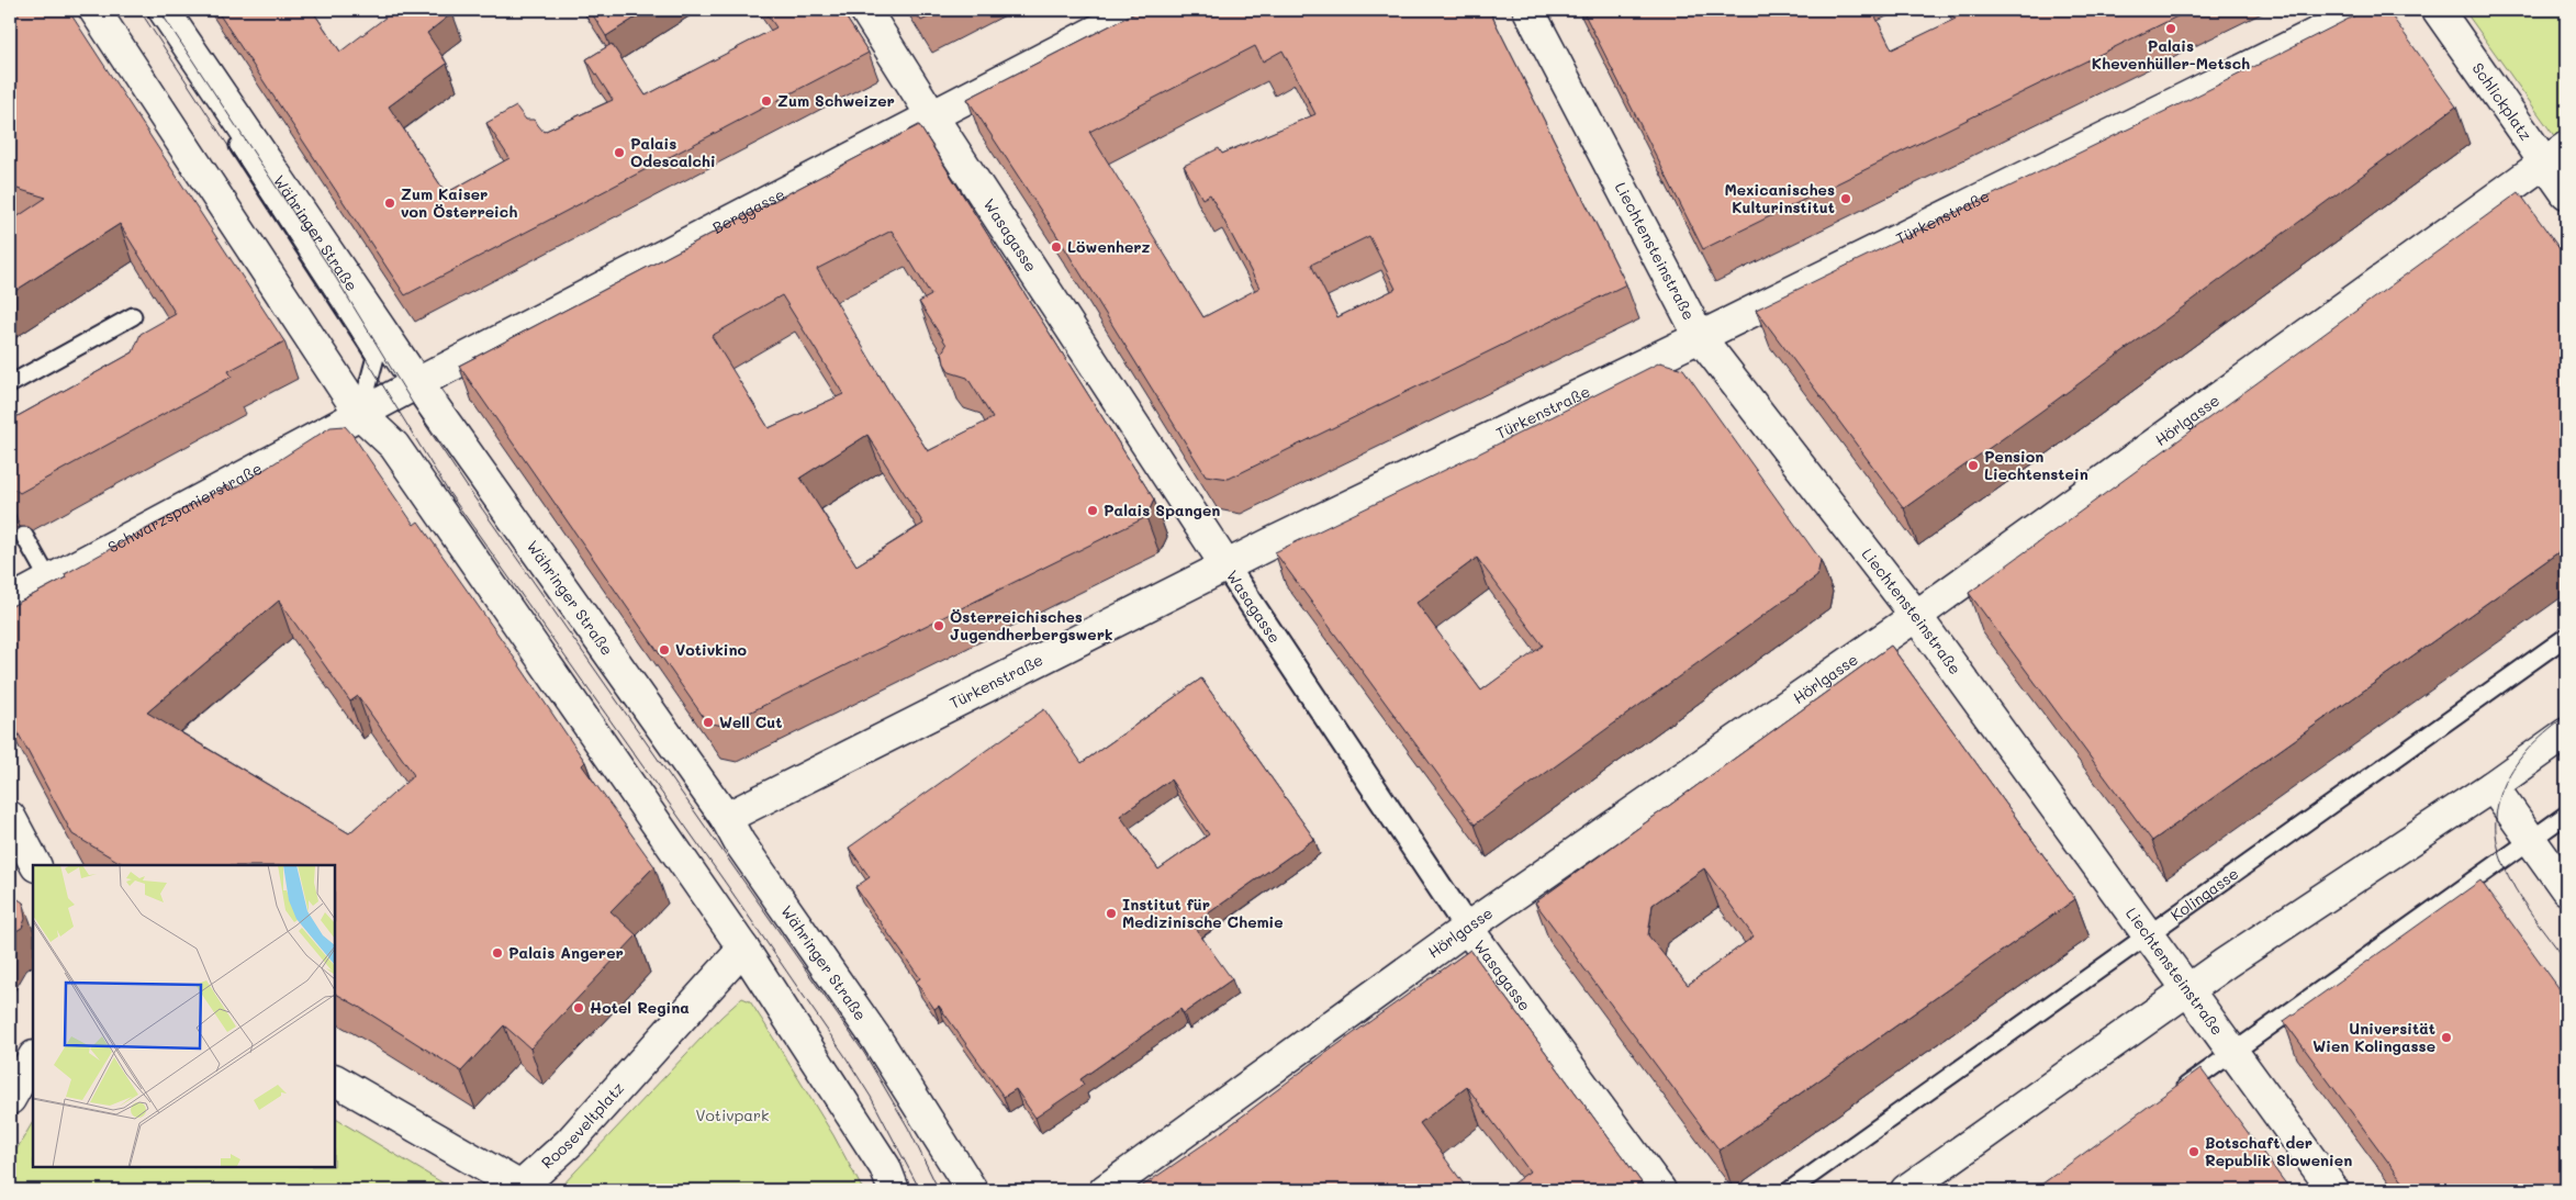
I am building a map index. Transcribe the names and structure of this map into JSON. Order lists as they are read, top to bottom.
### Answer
{
  "streets": {
    "street": [
      "Schlickplatz",
      "Berggasse",
      "Türkenstraße",
      "Währinger Straße",
      "Wasagasse",
      "Liechtensteinstraße",
      "Hörlgasse",
      "Schwarzspanierstraße",
      "Rooseveltplatz"
    ],
    "lane": ["Kolingasse"]
  },
  "crossings": [
    ["Schlickplatz", "Hörlgasse"],
    ["Berggasse", "Währinger Straße"],
    ["Berggasse", "Wasagasse"],
    ["Berggasse", "Schwarzspanierstraße"],
    ["Türkenstraße", "Währinger Straße"],
    ["Türkenstraße", "Wasagasse"],
    ["Türkenstraße", "Liechtensteinstraße"],
    ["Währinger Straße", "Schwarzspanierstraße"],
    ["Wasagasse", "Hörlgasse"],
    ["Liechtensteinstraße", "Hörlgasse"],
    ["Liechtensteinstraße", "Kolingasse"]
  ],
  "parks": ["Votivpark"],
  "places": [
    "Palais Khevenhüller-Metsch",
    "Zum Schweizer",
    "Palais Odescalchi",
    "Mexicanisches Kulturinstitut",
    "Zum Kaiser von Österreich",
    "Löwenherz",
    "Pension Liechtenstein",
    "Palais Spangen",
    "Österreichisches Jugendherbergswerk",
    "Votivkino",
    "Well Cut",
    "Institut für Medizinische Chemie",
    "Palais Angerer",
    "Hotel Regina",
    "Universität Wien Kolingasse",
    "Botschaft der Republik Slowenien"
  ]
}
